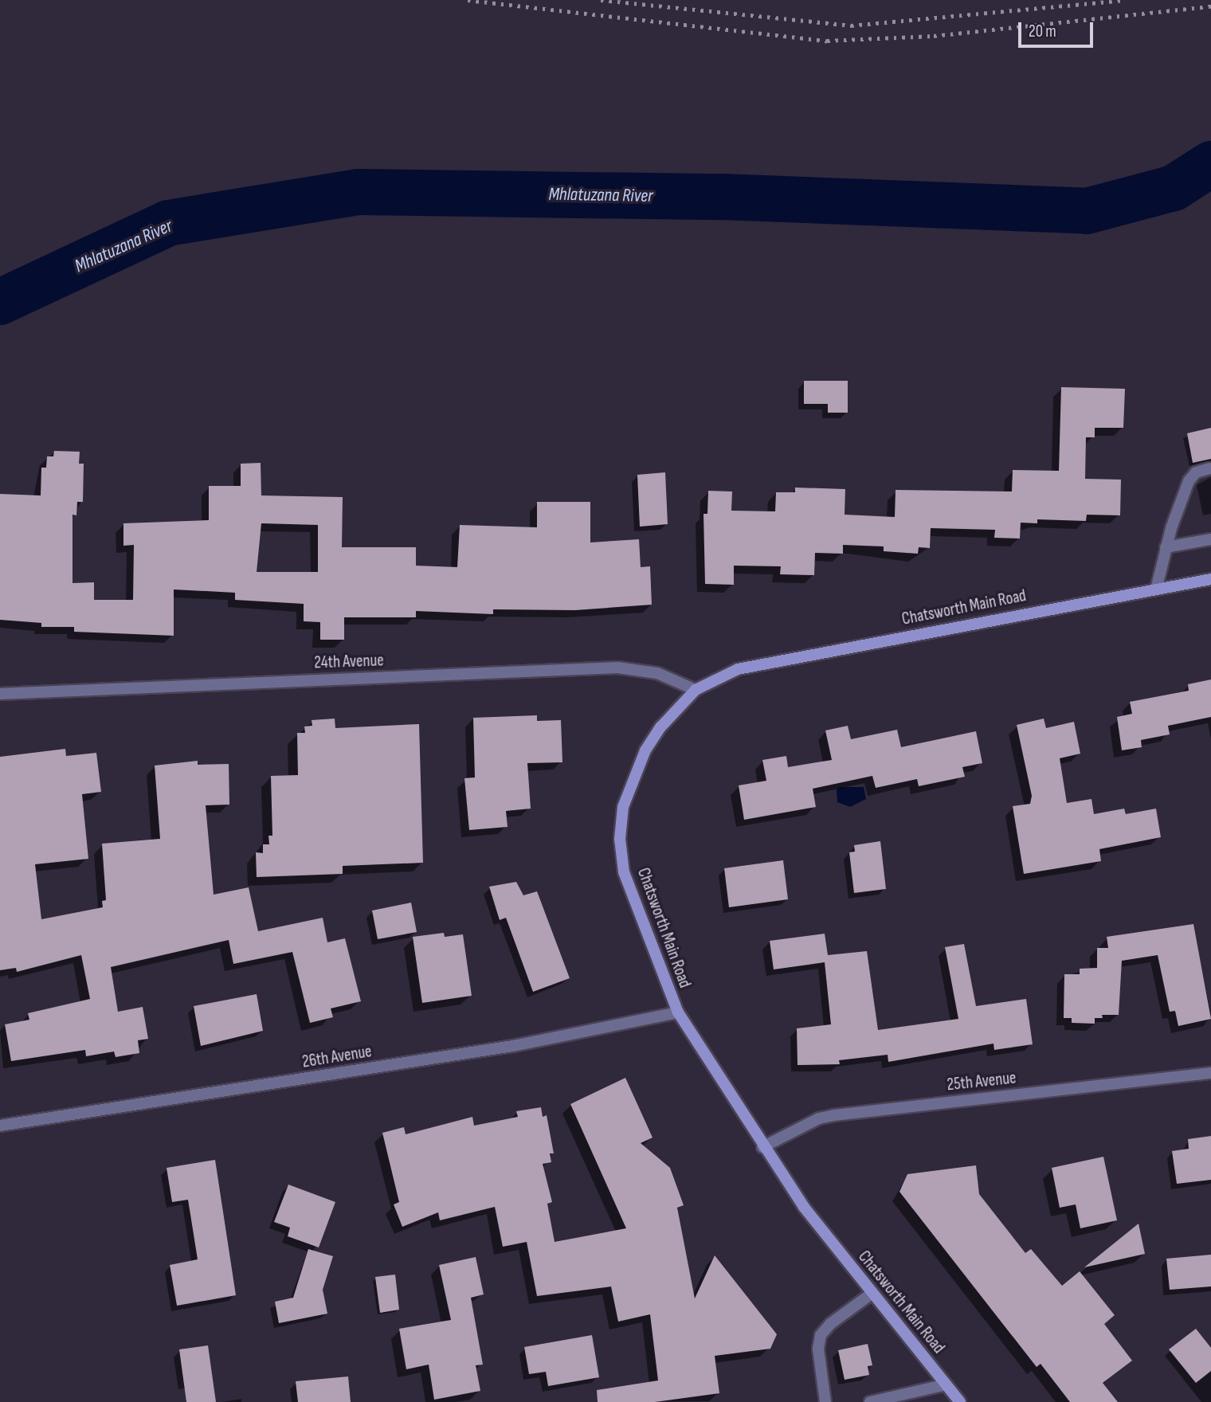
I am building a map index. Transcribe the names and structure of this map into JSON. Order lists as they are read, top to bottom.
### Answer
{
  "streets": {
    "street": [
      "Chatsworth Main Road",
      "24th Avenue",
      "26th Avenue",
      "25th Avenue"
    ]
  },
  "crossings": [
    ["Chatsworth Main Road", "24th Avenue"],
    ["Chatsworth Main Road", "26th Avenue"],
    ["Chatsworth Main Road", "25th Avenue"]
  ],
  "water": ["Mhlatuzana River"],
  "scale_bar": "20 m"
}
